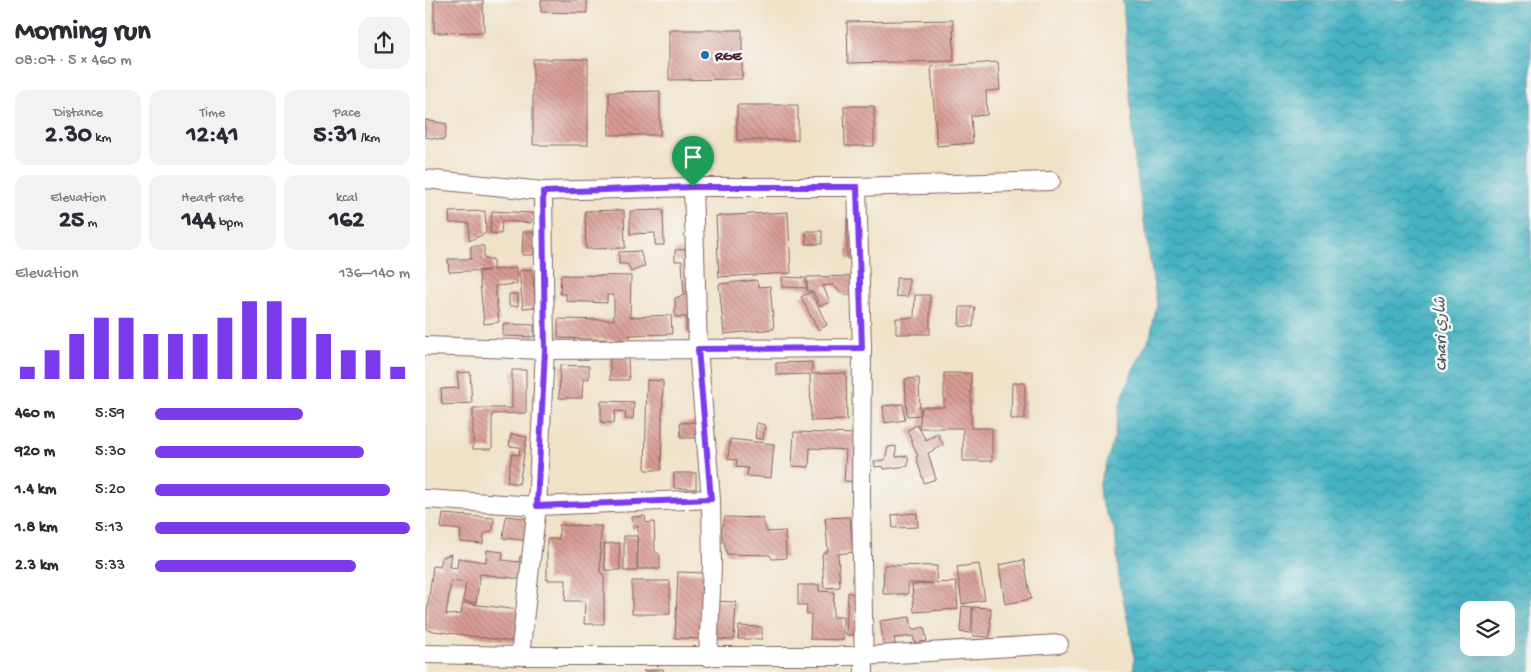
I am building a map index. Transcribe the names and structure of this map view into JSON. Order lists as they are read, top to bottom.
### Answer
{
  "water": ["Chari شاري"],
  "places": ["RGE"],
  "page": {
    "heading": ["Morning run", "08:07 · 5 × 460 m"],
    "stats": [
      ["Distance", "2.30 km"],
      ["Time", "12:41"],
      ["Pace", "5:31 /km"],
      ["Elevation", "25 m"],
      ["Heart rate", "144 bpm"],
      ["kcal", "162"]
    ],
    "chart": ["Elevation", "136–140 m"],
    "list": [
      {
        "name": "460 m",
        "note": "5:59"
      },
      {
        "name": "920 m",
        "note": "5:30"
      },
      {
        "name": "1.4 km",
        "note": "5:20"
      },
      {
        "name": "1.8 km",
        "note": "5:13"
      },
      {
        "name": "2.3 km",
        "note": "5:33"
      }
    ]
  }
}
